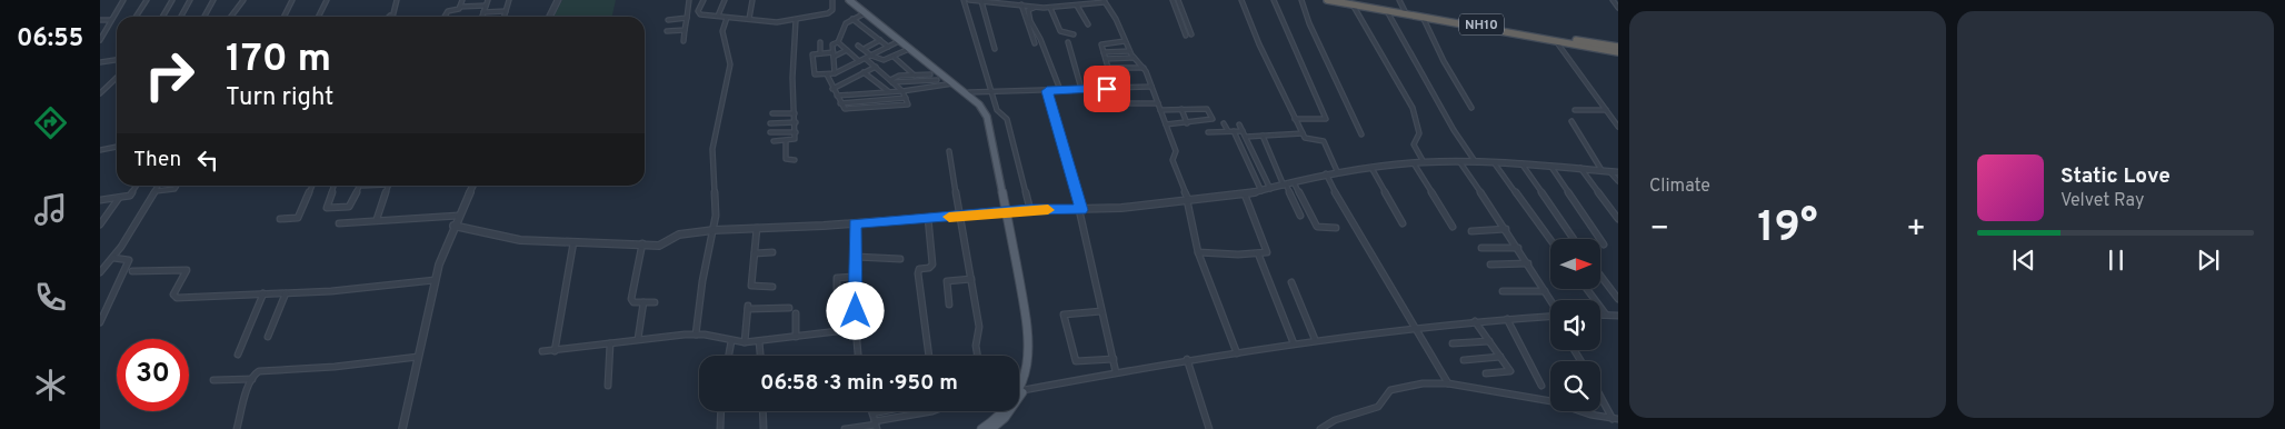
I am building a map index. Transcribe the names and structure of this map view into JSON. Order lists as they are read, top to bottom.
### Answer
{
  "streets": {
    "highway": ["NH10"]
  },
  "north": "right",
  "page": {
    "tabs": "06:55",
    "tile": "Climate",
    "turn": ["170 m", "Turn right"],
    "then": "Then",
    "song": ["Static Love", "Velvet Ray"],
    "heat": ["−", "19°", "+"],
    "limit": "30",
    "trip": "06:58 · 3 min · 950 m"
  }
}
